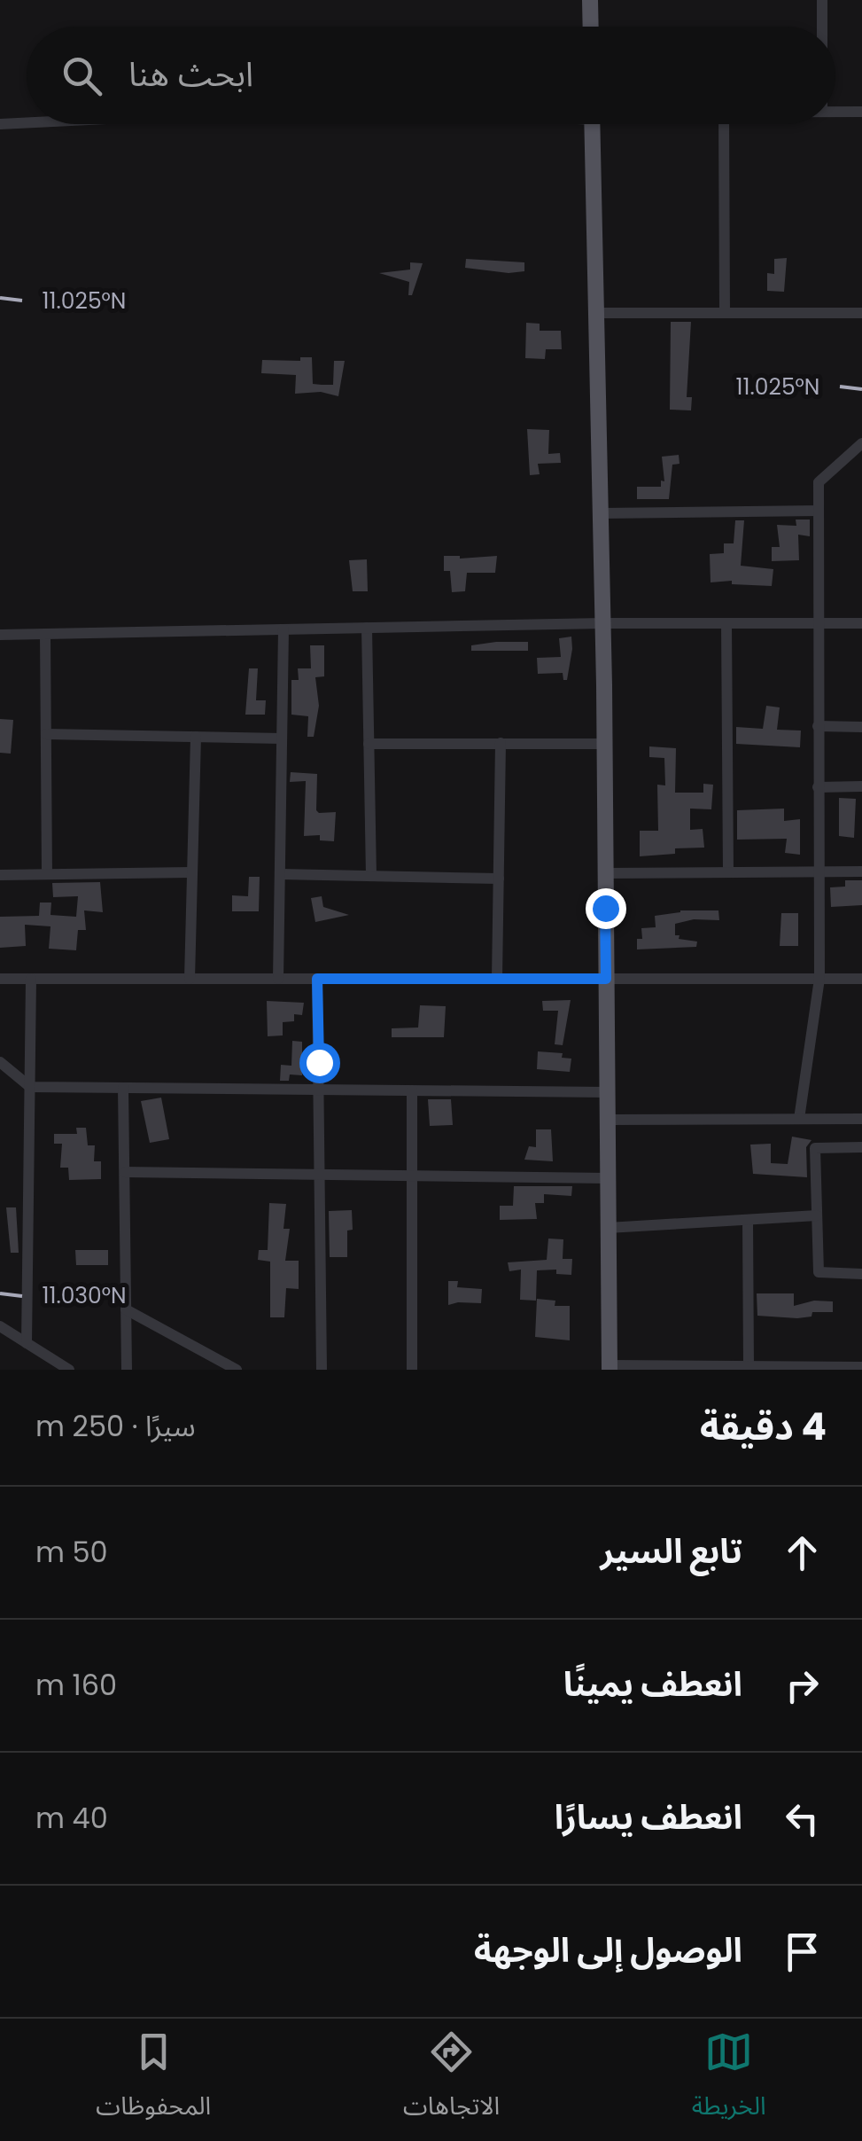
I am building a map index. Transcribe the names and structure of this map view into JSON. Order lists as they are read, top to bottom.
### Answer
{
  "page": {
    "search": "ابحث هنا",
    "heading": ["4 دقيقة", "سيرًا · 250 m"],
    "list": [
      ["تابع السير", "50 m"],
      ["انعطف يمينًا", "160 m"],
      ["انعطف يسارًا", "40 m"],
      "الوصول إلى الوجهة"
    ],
    "nav": ["الخريطة", "الاتجاهات", "المحفوظات"]
  },
  "coordinates": ["11.025°N", "11.030°N"]
}
